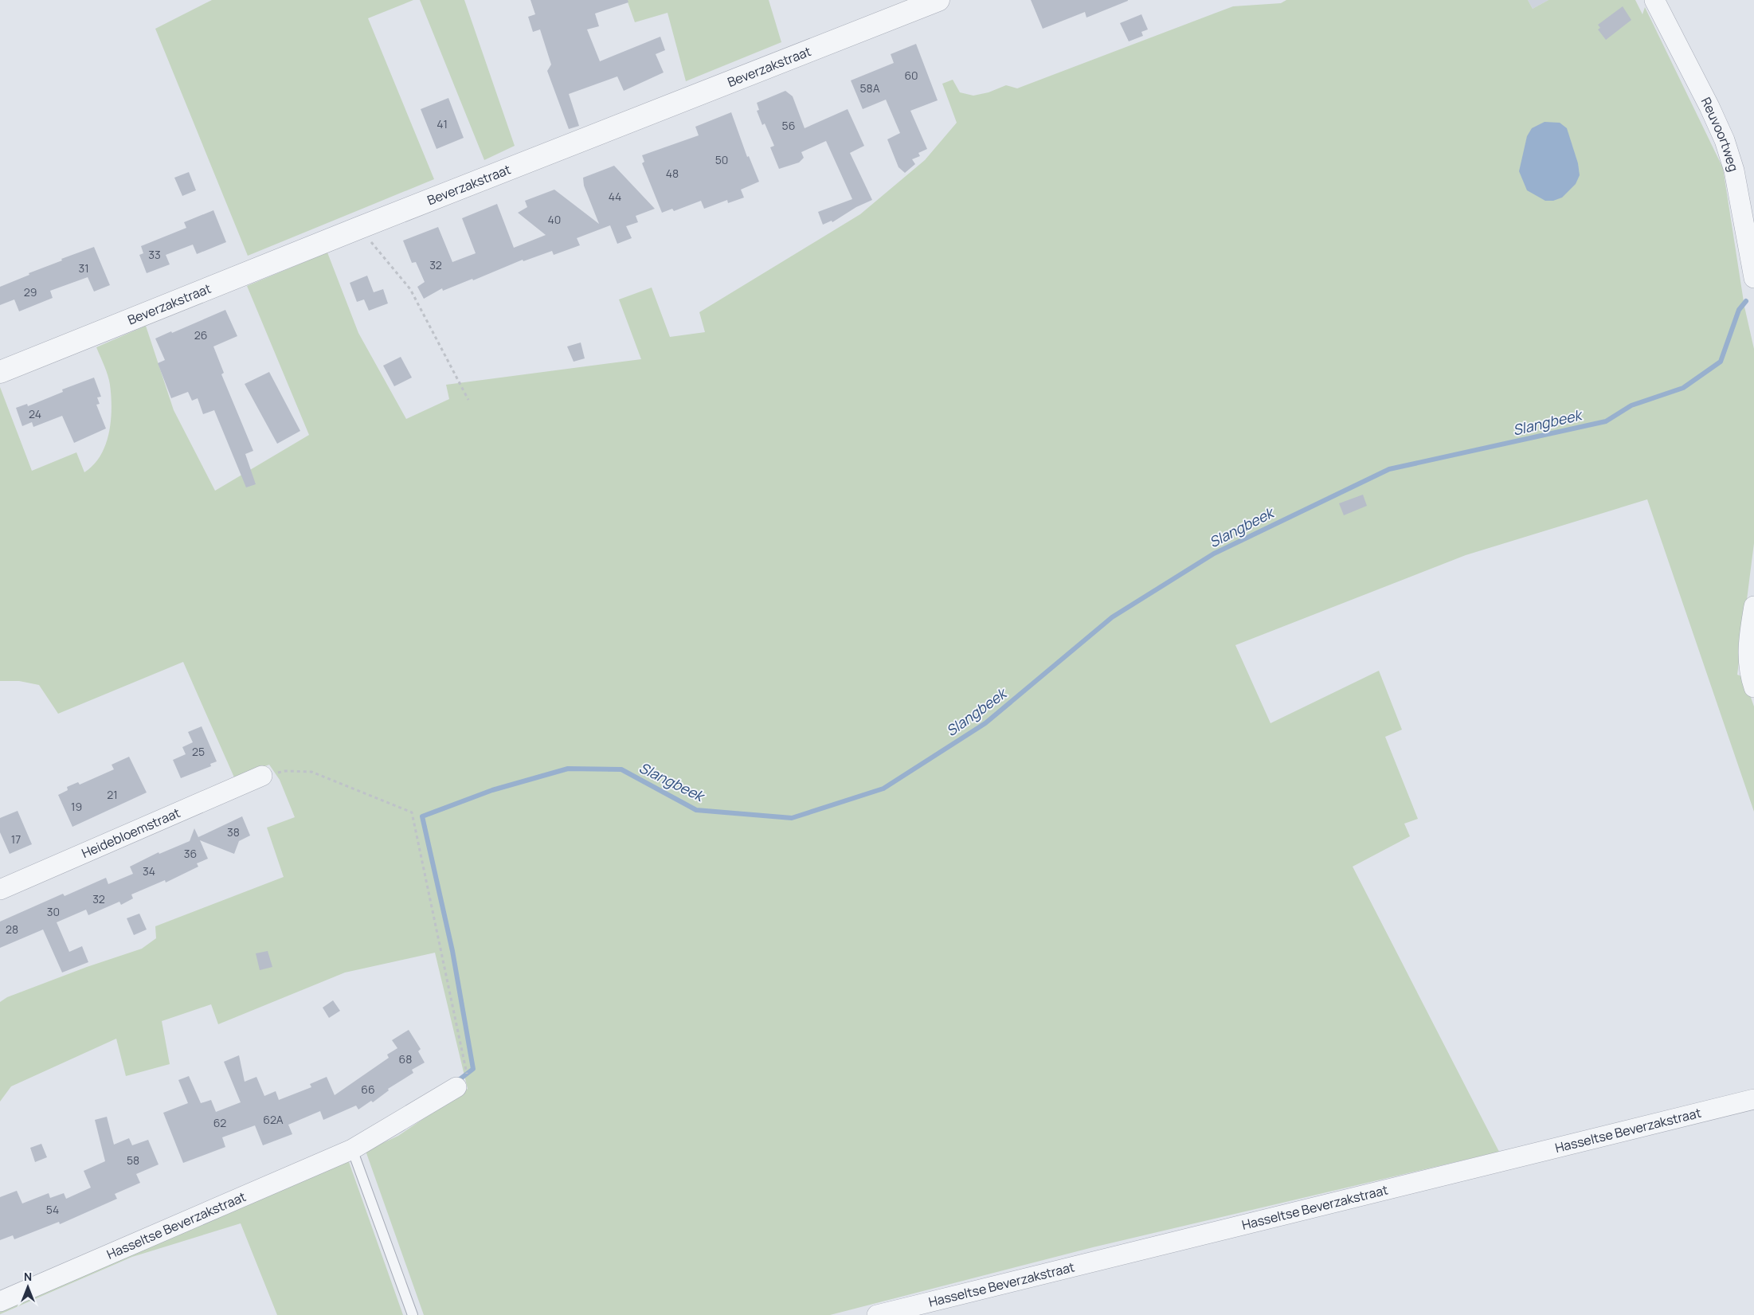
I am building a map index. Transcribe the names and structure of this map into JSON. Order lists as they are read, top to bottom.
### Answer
{
  "streets": {
    "street": [
      "Beverzakstraat",
      "Reuvoortweg",
      "Heidebloemstraat",
      "Hasseltse Beverzakstraat"
    ]
  },
  "water": ["Slangbeek"],
  "house_numbers": [
    "60",
    "58A",
    "41",
    "56",
    "50",
    "48",
    "44",
    "40",
    "33",
    "32",
    "31",
    "29",
    "26",
    "24",
    "25",
    "21",
    "19",
    "38",
    "17",
    "36",
    "34",
    "32",
    "30",
    "28",
    "68",
    "66",
    "62A",
    "62",
    "58",
    "54"
  ],
  "north": "top"
}
